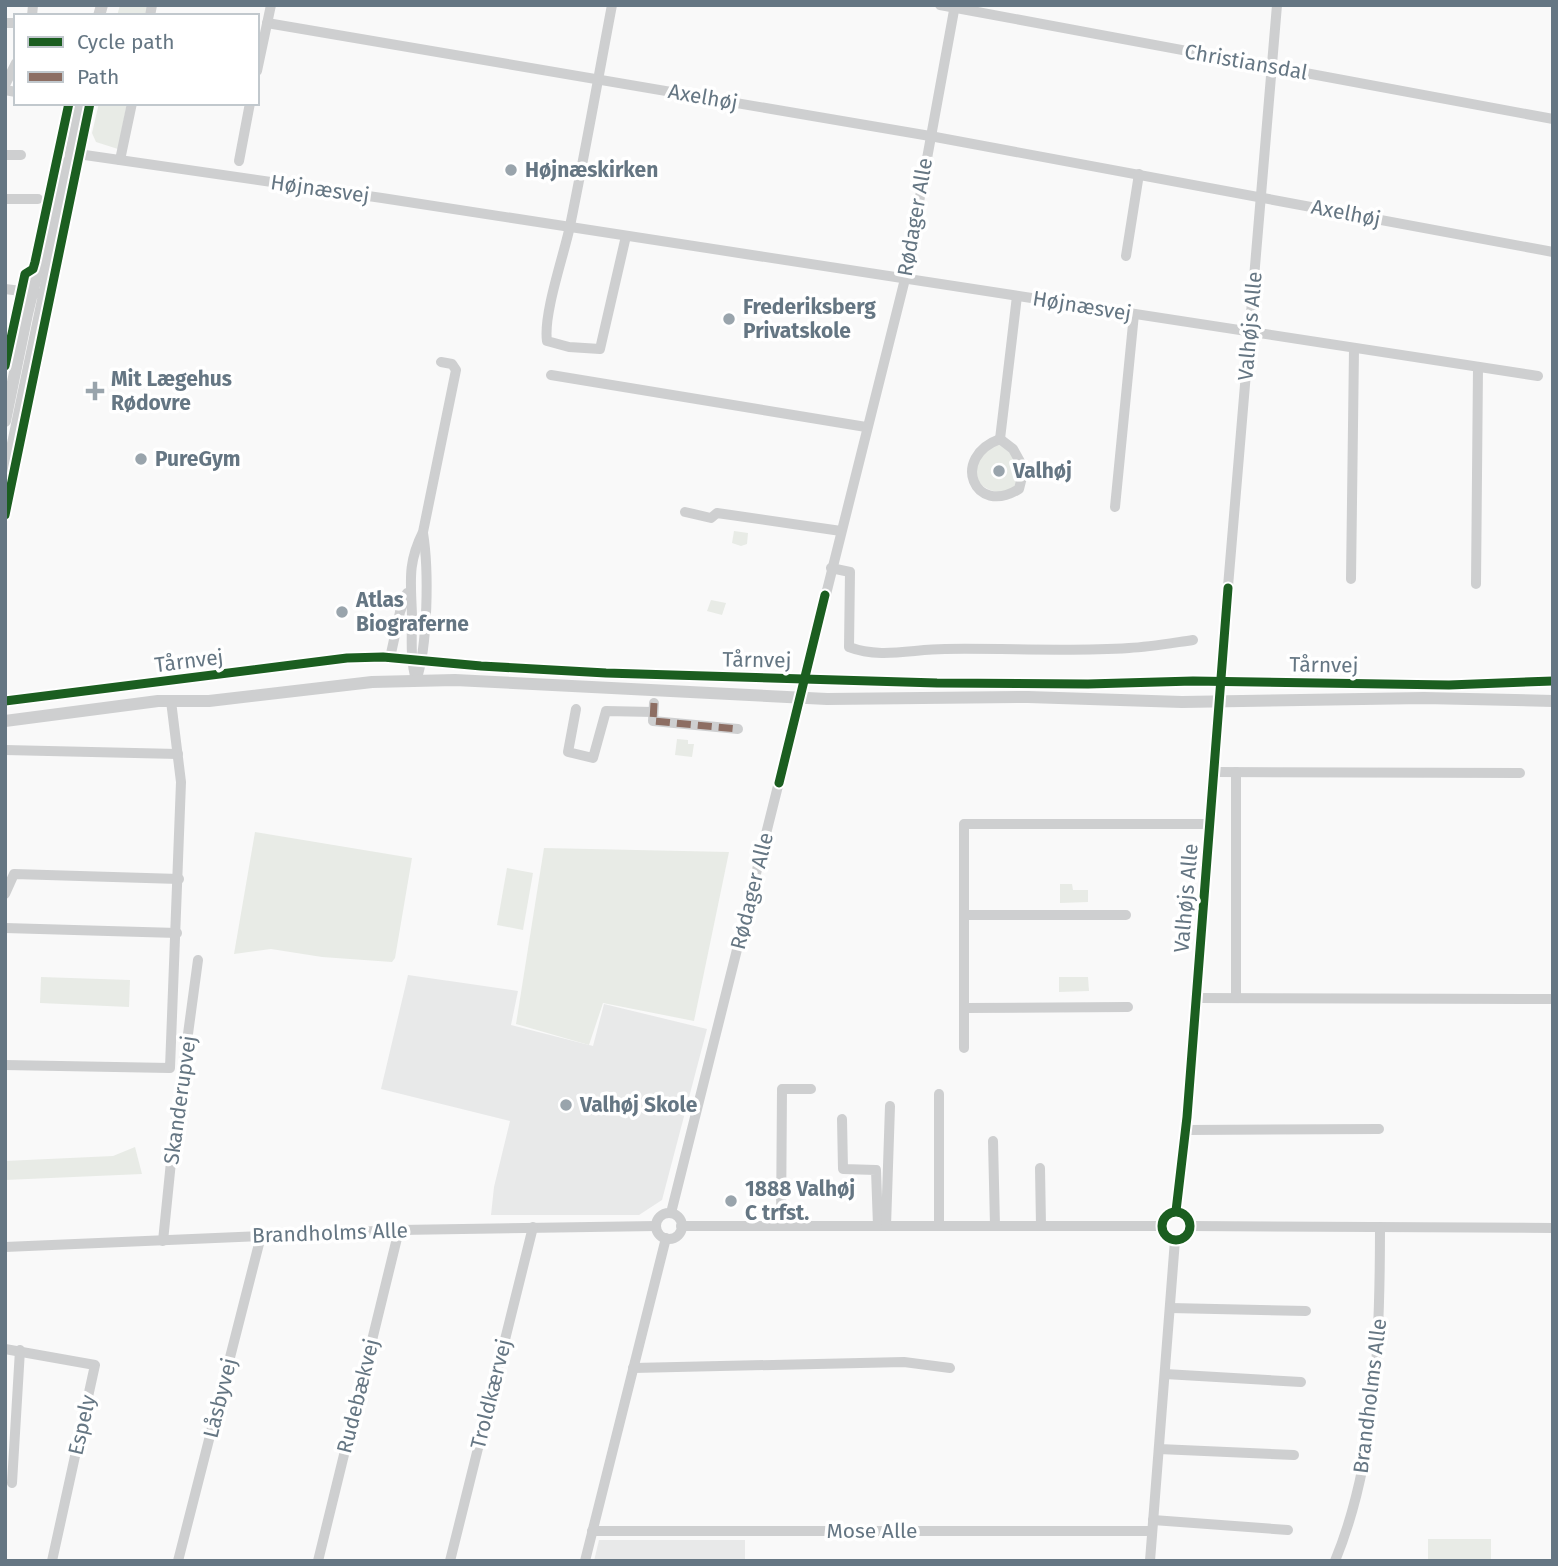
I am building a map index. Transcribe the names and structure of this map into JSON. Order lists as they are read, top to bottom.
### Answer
{
  "streets": {
    "street": [
      "Christiansdal",
      "Axelhøj",
      "Højnæsvej",
      "Rødager Alle",
      "Valhøjs Alle",
      "Tårnvej",
      "Skanderupvej",
      "Brandholms Alle",
      "Troldkærvej",
      "Rudebækvej",
      "Låsbyvej",
      "Espely",
      "Mose Alle"
    ]
  },
  "crossings": [
    ["Christiansdal", "Rødager Alle"],
    ["Christiansdal", "Valhøjs Alle"],
    ["Axelhøj", "Rødager Alle"],
    ["Axelhøj", "Valhøjs Alle"],
    ["Højnæsvej", "Rødager Alle"],
    ["Højnæsvej", "Valhøjs Alle"],
    ["Rødager Alle", "Tårnvej"],
    ["Rødager Alle", "Brandholms Alle"],
    ["Valhøjs Alle", "Tårnvej"],
    ["Skanderupvej", "Brandholms Alle"],
    ["Brandholms Alle", "Troldkærvej"],
    ["Brandholms Alle", "Rudebækvej"],
    ["Brandholms Alle", "Låsbyvej"]
  ],
  "places": {
    "other": [
      "Højnæskirken",
      "Frederiksberg Privatskole",
      "PureGym",
      "Valhøj",
      "Atlas Biograferne",
      "Valhøj Skole",
      "1888 Valhøj C trfst."
    ],
    "health": ["Mit Lægehus Rødovre"]
  },
  "legend": ["Cycle path", "Path"]
}
